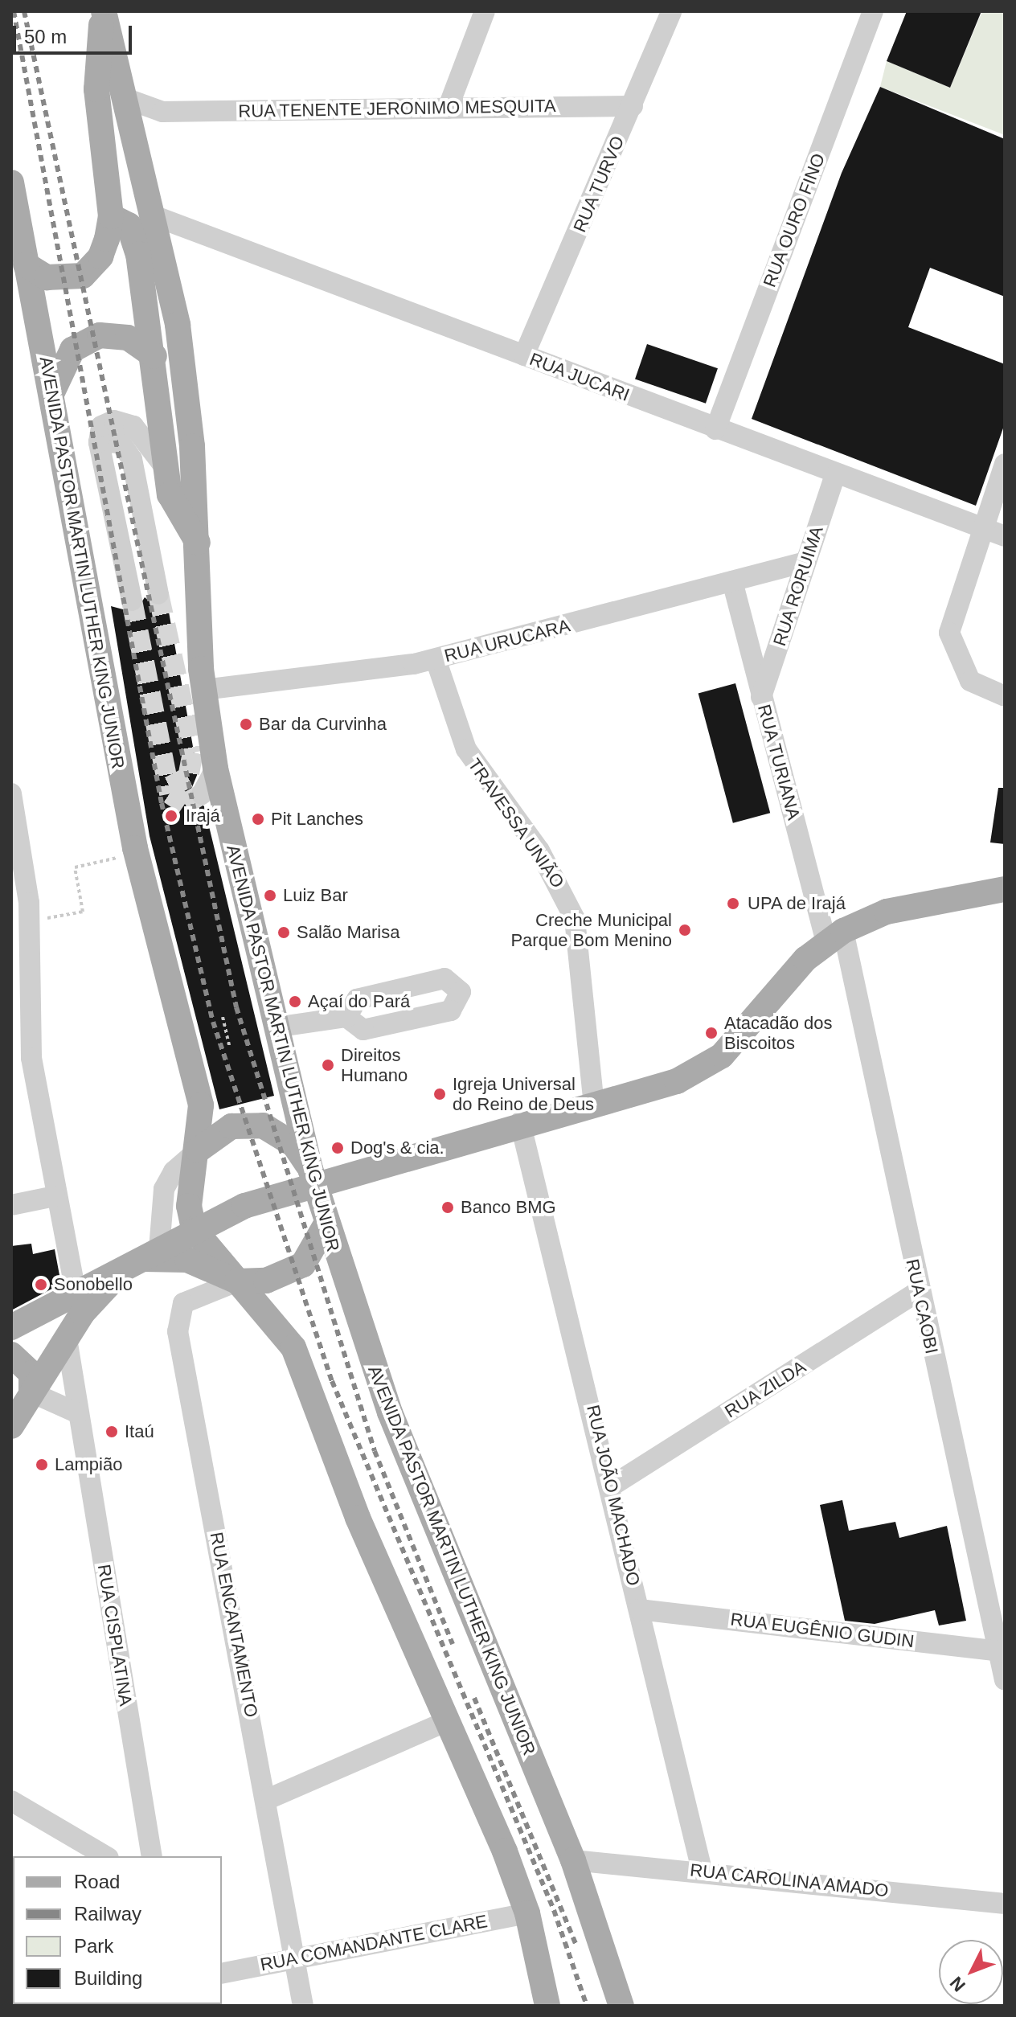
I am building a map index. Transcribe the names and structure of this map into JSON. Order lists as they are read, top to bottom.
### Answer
{
  "streets": {
    "main road": ["AVENIDA PASTOR MARTIN LUTHER KING JUNIOR"],
    "street": [
      "RUA TENENTE JERONIMO MESQUITA",
      "RUA TURVO",
      "RUA OURO FINO",
      "RUA JUCARI",
      "RUA RORUIMA",
      "RUA URUCARA",
      "RUA TURIANA",
      "TRAVESSA UNIÃO",
      "RUA CAOBI",
      "RUA ZILDA",
      "RUA JOÃO MACHADO",
      "RUA ENCANTAMENTO",
      "RUA EUGÊNIO GUDIN",
      "RUA CISPLATINA",
      "RUA CAROLINA AMADO",
      "RUA COMANDANTE CLARE"
    ]
  },
  "crossings": [
    ["RUA TENENTE JERONIMO MESQUITA", "RUA TURVO"],
    ["RUA TENENTE JERONIMO MESQUITA", "AVENIDA PASTOR MARTIN LUTHER KING JUNIOR"],
    ["RUA TURVO", "RUA JUCARI"],
    ["RUA OURO FINO", "RUA JUCARI"],
    ["RUA JUCARI", "AVENIDA PASTOR MARTIN LUTHER KING JUNIOR"],
    ["RUA JUCARI", "RUA RORUIMA"],
    ["AVENIDA PASTOR MARTIN LUTHER KING JUNIOR", "RUA URUCARA"],
    ["AVENIDA PASTOR MARTIN LUTHER KING JUNIOR", "RUA CAROLINA AMADO"],
    ["RUA RORUIMA", "RUA URUCARA"],
    ["RUA RORUIMA", "RUA TURIANA"],
    ["RUA URUCARA", "RUA TURIANA"],
    ["RUA URUCARA", "TRAVESSA UNIÃO"],
    ["RUA TURIANA", "RUA CAOBI"],
    ["RUA CAOBI", "RUA ZILDA"],
    ["RUA CAOBI", "RUA EUGÊNIO GUDIN"],
    ["RUA ZILDA", "RUA JOÃO MACHADO"],
    ["RUA JOÃO MACHADO", "RUA EUGÊNIO GUDIN"],
    ["RUA JOÃO MACHADO", "RUA CAROLINA AMADO"],
    ["RUA ENCANTAMENTO", "RUA COMANDANTE CLARE"]
  ],
  "places": [
    "Bar da Curvinha",
    "Irajá",
    "Pit Lanches",
    "Luiz Bar",
    "UPA de Irajá",
    "Creche Municipal Parque Bom Menino",
    "Salão Marisa",
    "Açaí do Pará",
    "Atacadão dos Biscoitos",
    "Direitos Humano",
    "Igreja Universal do Reino de Deus",
    "Dog's & cia.",
    "Banco BMG",
    "Sonobello",
    "Itaú",
    "Lampião"
  ],
  "legend": [
    "Road",
    "Railway",
    "Park",
    "Building"
  ],
  "scale_bar": "50 m",
  "north": "bottom left"
}
